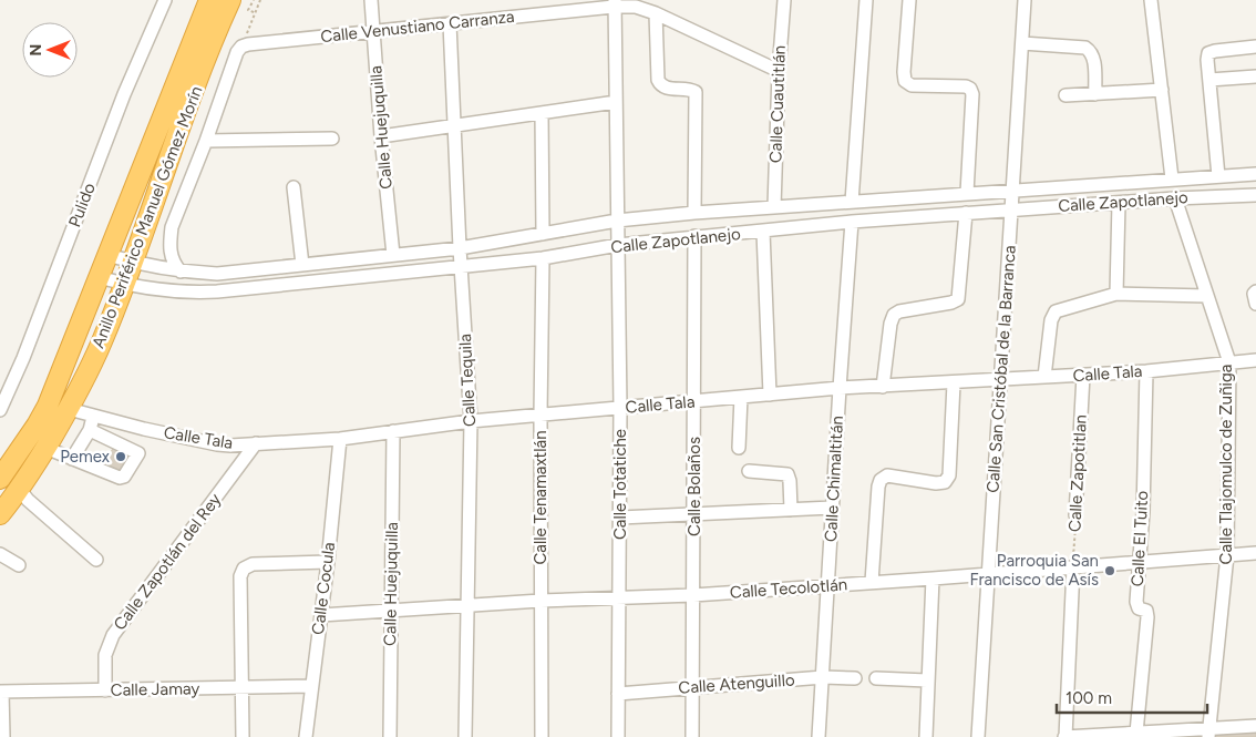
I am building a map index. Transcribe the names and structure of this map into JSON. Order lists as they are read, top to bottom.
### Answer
{
  "streets": {
    "highway": ["Anillo Periférico Manuel Gómez Morín"],
    "street": [
      "Calle Venustiano Carranza",
      "Calle Cuautitlán",
      "Calle Huejuquilla",
      "Calle Zapotlanejo",
      "Pulido",
      "Calle San Cristóbal de la Barranca",
      "Calle Tala",
      "Calle Tequila",
      "Calle Tlajomulco de Zuñiga",
      "Calle Zapotitlan",
      "Calle Chimaltitán",
      "Calle Totatiche",
      "Calle Bolaños",
      "Calle Tenamaxtlán",
      "Calle El Tuito",
      "Calle Zapotlán del Rey",
      "Calle Cocula",
      "Calle Tecolotlán",
      "Calle Atenguillo",
      "Calle Jamay"
    ]
  },
  "crossings": [
    ["Calle Venustiano Carranza", "Calle Cuautitlán"],
    ["Calle Venustiano Carranza", "Calle Huejuquilla"],
    ["Calle Venustiano Carranza", "Calle Tequila"],
    ["Calle Venustiano Carranza", "Calle Totatiche"],
    ["Calle Cuautitlán", "Calle Zapotlanejo"],
    ["Calle Huejuquilla", "Calle Zapotlanejo"],
    ["Calle Huejuquilla", "Calle Tala"],
    ["Calle Huejuquilla", "Calle Tecolotlán"],
    ["Calle Zapotlanejo", "Anillo Periférico Manuel Gómez Morín"],
    ["Calle Zapotlanejo", "Calle San Cristóbal de la Barranca"],
    ["Calle Zapotlanejo", "Calle Tequila"],
    ["Calle Zapotlanejo", "Calle Tlajomulco de Zuñiga"],
    ["Calle Zapotlanejo", "Calle Chimaltitán"],
    ["Calle Zapotlanejo", "Calle Totatiche"],
    ["Calle Zapotlanejo", "Calle Bolaños"],
    ["Calle Zapotlanejo", "Calle Tenamaxtlán"],
    ["Anillo Periférico Manuel Gómez Morín", "Calle Tala"],
    ["Calle San Cristóbal de la Barranca", "Calle Tala"],
    ["Calle San Cristóbal de la Barranca", "Calle Tecolotlán"],
    ["Calle Tala", "Calle Tequila"],
    ["Calle Tala", "Calle Tlajomulco de Zuñiga"],
    ["Calle Tala", "Calle Zapotitlan"],
    ["Calle Tala", "Calle Chimaltitán"],
    ["Calle Tala", "Calle Totatiche"],
    ["Calle Tala", "Calle Bolaños"],
    ["Calle Tala", "Calle Tenamaxtlán"],
    ["Calle Tala", "Calle El Tuito"],
    ["Calle Tala", "Calle Zapotlán del Rey"],
    ["Calle Tala", "Calle Cocula"],
    ["Calle Tequila", "Calle Tecolotlán"],
    ["Calle Tlajomulco de Zuñiga", "Calle Tecolotlán"],
    ["Calle Zapotitlan", "Calle Tecolotlán"],
    ["Calle Chimaltitán", "Calle Tecolotlán"],
    ["Calle Chimaltitán", "Calle Atenguillo"],
    ["Calle Totatiche", "Calle Tecolotlán"],
    ["Calle Totatiche", "Calle Atenguillo"],
    ["Calle Bolaños", "Calle Tecolotlán"],
    ["Calle Bolaños", "Calle Atenguillo"],
    ["Calle Tenamaxtlán", "Calle Tecolotlán"],
    ["Calle El Tuito", "Calle Tecolotlán"],
    ["Calle Zapotlán del Rey", "Calle Jamay"],
    ["Calle Cocula", "Calle Tecolotlán"],
    ["Calle Cocula", "Calle Jamay"]
  ],
  "places": ["Pemex", "Parroquia San Francisco de Asís"],
  "scale_bar": "100 m",
  "north": "left"
}
